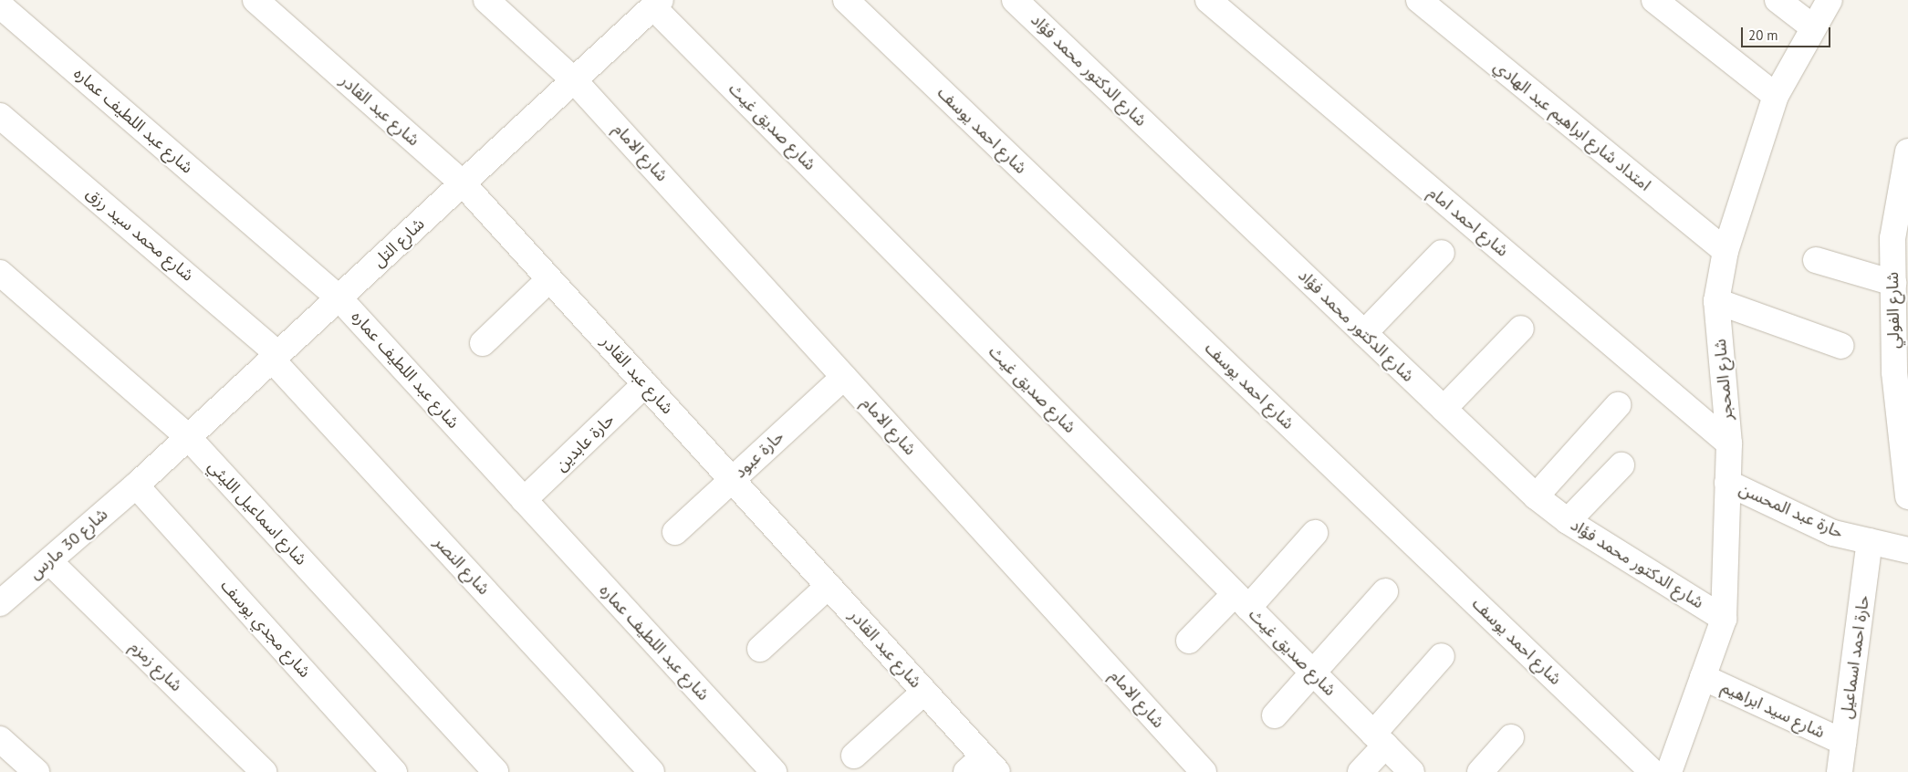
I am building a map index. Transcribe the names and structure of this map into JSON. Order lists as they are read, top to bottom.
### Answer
{
  "streets": {
    "street": [
      "شارع الدكتور محمد فؤاد",
      "شارع عبد القادر",
      "شارع عبد اللطيف عماره",
      "امتداد شارع ابراهيم عبد الهادي",
      "شارع صديق غيث",
      "شارع احمد يوسف",
      "شارع الامام",
      "شارع احمد امام",
      "شارع محمد سيد رزق",
      "شارع التل",
      "شارع الفولي",
      "شارع المحجر",
      "حارة عابدين",
      "حارة عبود",
      "حارة عبد المحسن",
      "شارع اسماعيل الليثي",
      "شارع 30 مارس",
      "شارع النصر",
      "شارع مجدي يوسف",
      "حارة احمد اسماعيل",
      "شارع زمزم",
      "شارع سيد ابراهيم"
    ]
  },
  "crossings": [
    ["شارع الدكتور محمد فؤاد", "شارع المحجر"],
    ["شارع عبد القادر", "شارع التل"],
    ["شارع عبد القادر", "حارة عابدين"],
    ["شارع عبد القادر", "حارة عبود"],
    ["شارع عبد اللطيف عماره", "شارع التل"],
    ["شارع عبد اللطيف عماره", "حارة عابدين"],
    ["امتداد شارع ابراهيم عبد الهادي", "شارع المحجر"],
    ["شارع صديق غيث", "شارع التل"],
    ["شارع الامام", "شارع التل"],
    ["شارع الامام", "حارة عبود"],
    ["شارع احمد امام", "شارع المحجر"],
    ["شارع محمد سيد رزق", "شارع التل"],
    ["شارع محمد سيد رزق", "شارع النصر"],
    ["شارع التل", "شارع اسماعيل الليثي"],
    ["شارع التل", "شارع 30 مارس"],
    ["شارع التل", "شارع النصر"],
    ["شارع التل", "شارع مجدي يوسف"],
    ["شارع المحجر", "حارة عبد المحسن"],
    ["شارع المحجر", "شارع سيد ابراهيم"],
    ["حارة عبد المحسن", "حارة احمد اسماعيل"],
    ["شارع 30 مارس", "شارع مجدي يوسف"],
    ["شارع 30 مارس", "شارع زمزم"],
    ["حارة احمد اسماعيل", "شارع سيد ابراهيم"]
  ],
  "scale_bar": "20 m"
}
